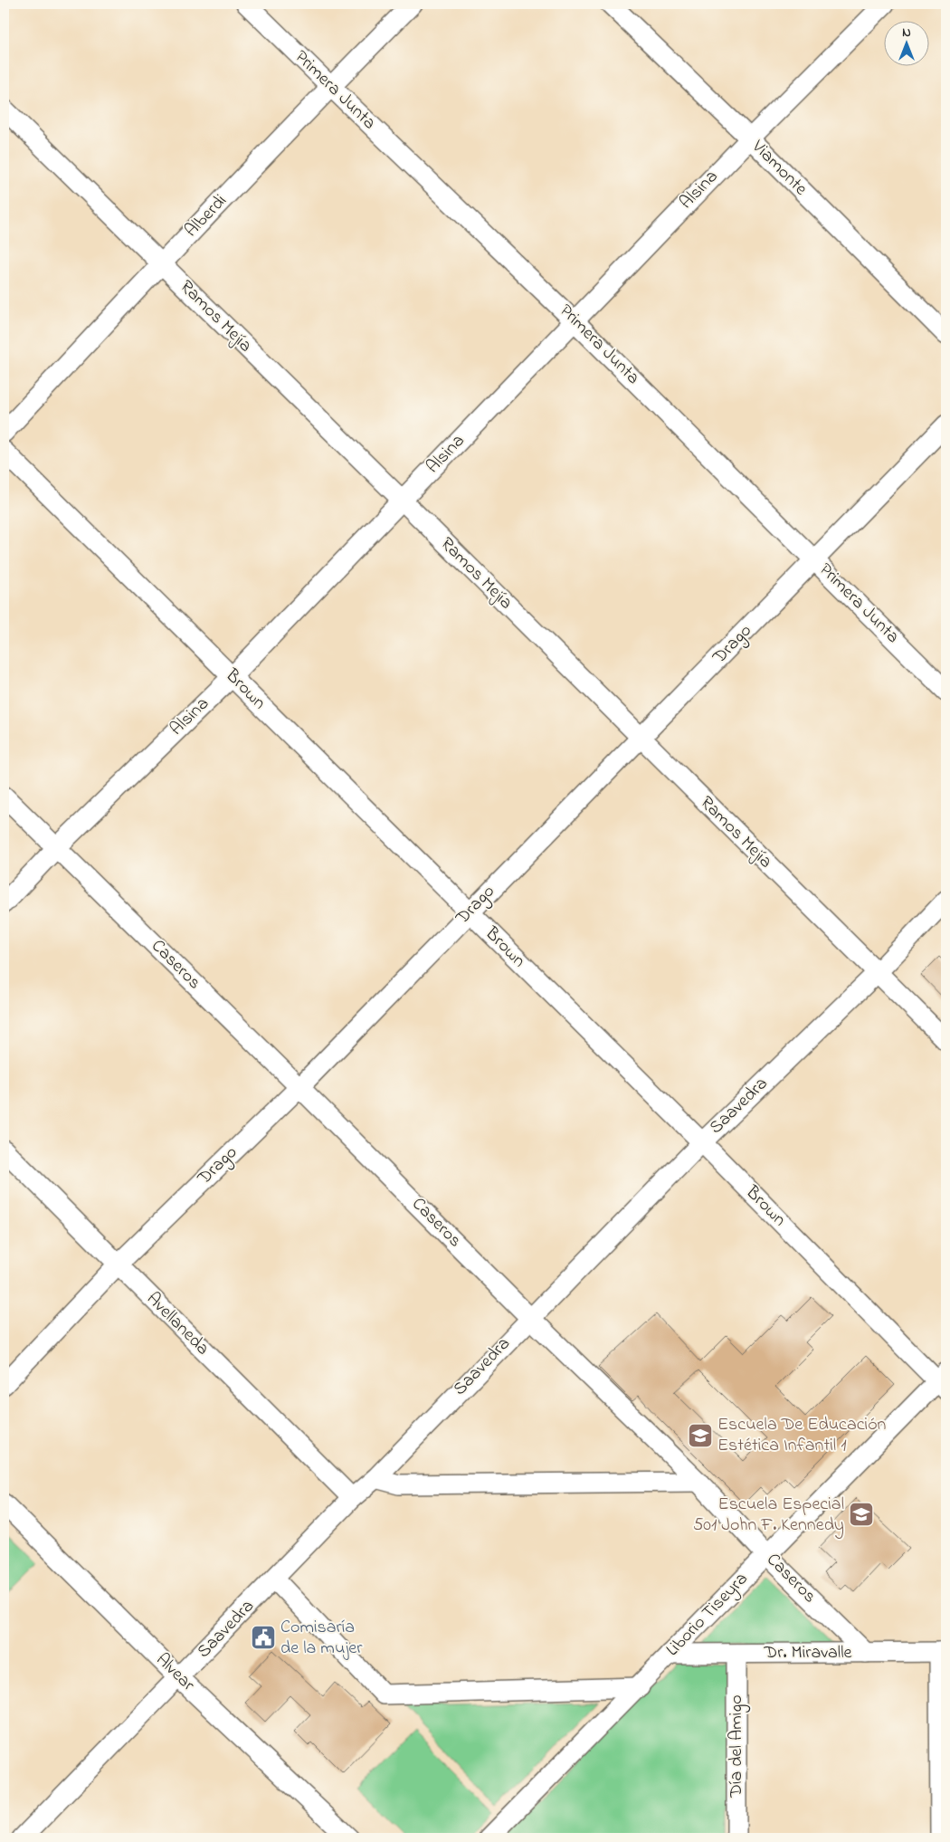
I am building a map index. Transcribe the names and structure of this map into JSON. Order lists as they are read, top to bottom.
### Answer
{
  "streets": {
    "street": [
      "Primera Junta",
      "Viamonte",
      "Alsina",
      "Alberdi",
      "Ramos Mejía",
      "Drago",
      "Brown",
      "Caseros",
      "Saavedra",
      "Avellaneda",
      "Liborio Tiseyra",
      "Dr. Miravalle",
      "Alvear",
      "Día del Amigo"
    ]
  },
  "crossings": [
    ["Primera Junta", "Alsina"],
    ["Primera Junta", "Alberdi"],
    ["Primera Junta", "Drago"],
    ["Viamonte", "Alsina"],
    ["Alsina", "Ramos Mejía"],
    ["Alsina", "Brown"],
    ["Alsina", "Caseros"],
    ["Alberdi", "Ramos Mejía"],
    ["Ramos Mejía", "Drago"],
    ["Ramos Mejía", "Saavedra"],
    ["Drago", "Brown"],
    ["Drago", "Caseros"],
    ["Drago", "Avellaneda"],
    ["Brown", "Saavedra"],
    ["Brown", "Liborio Tiseyra"],
    ["Caseros", "Saavedra"],
    ["Caseros", "Liborio Tiseyra"],
    ["Caseros", "Dr. Miravalle"],
    ["Saavedra", "Avellaneda"],
    ["Saavedra", "Alvear"],
    ["Liborio Tiseyra", "Dr. Miravalle"],
    ["Dr. Miravalle", "Día del Amigo"]
  ],
  "places": {
    "school or university": ["Escuela De Educación Estética Infantil 1", "Escuela Especial 501 John F. Kennedy"],
    "public building": ["Comisaría de la mujer"]
  },
  "north": "top"
}
